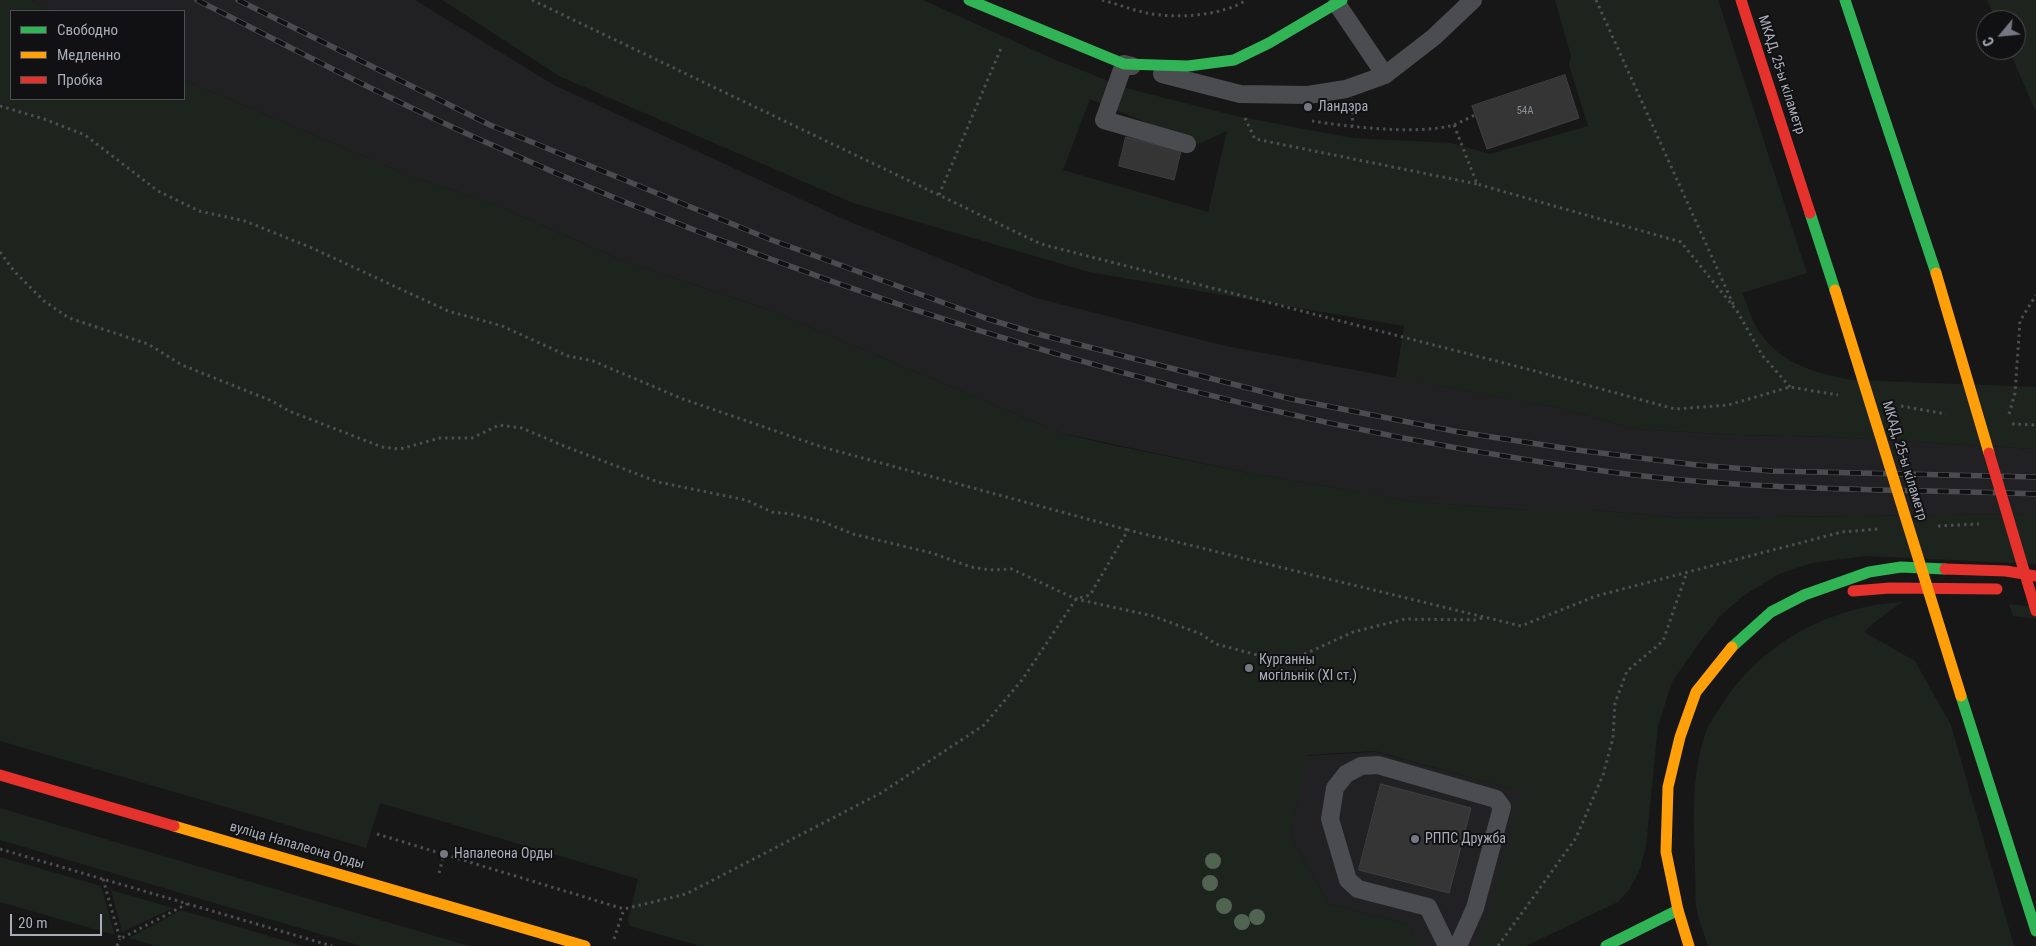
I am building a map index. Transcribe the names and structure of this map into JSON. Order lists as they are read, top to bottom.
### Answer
{
  "streets": {
    "main road": ["МКАД, 25-ы кіламетр", "вуліца Напалеона Орды"]
  },
  "places": [
    "Ландэра",
    "Курганны могільнік (XI ст.)",
    "РППС Дружба",
    "Напалеона Орды"
  ],
  "house_numbers": ["54А"],
  "legend": ["Свободно", "Медленно", "Пробка"],
  "scale_bar": "20 m",
  "north": "bottom left"
}
